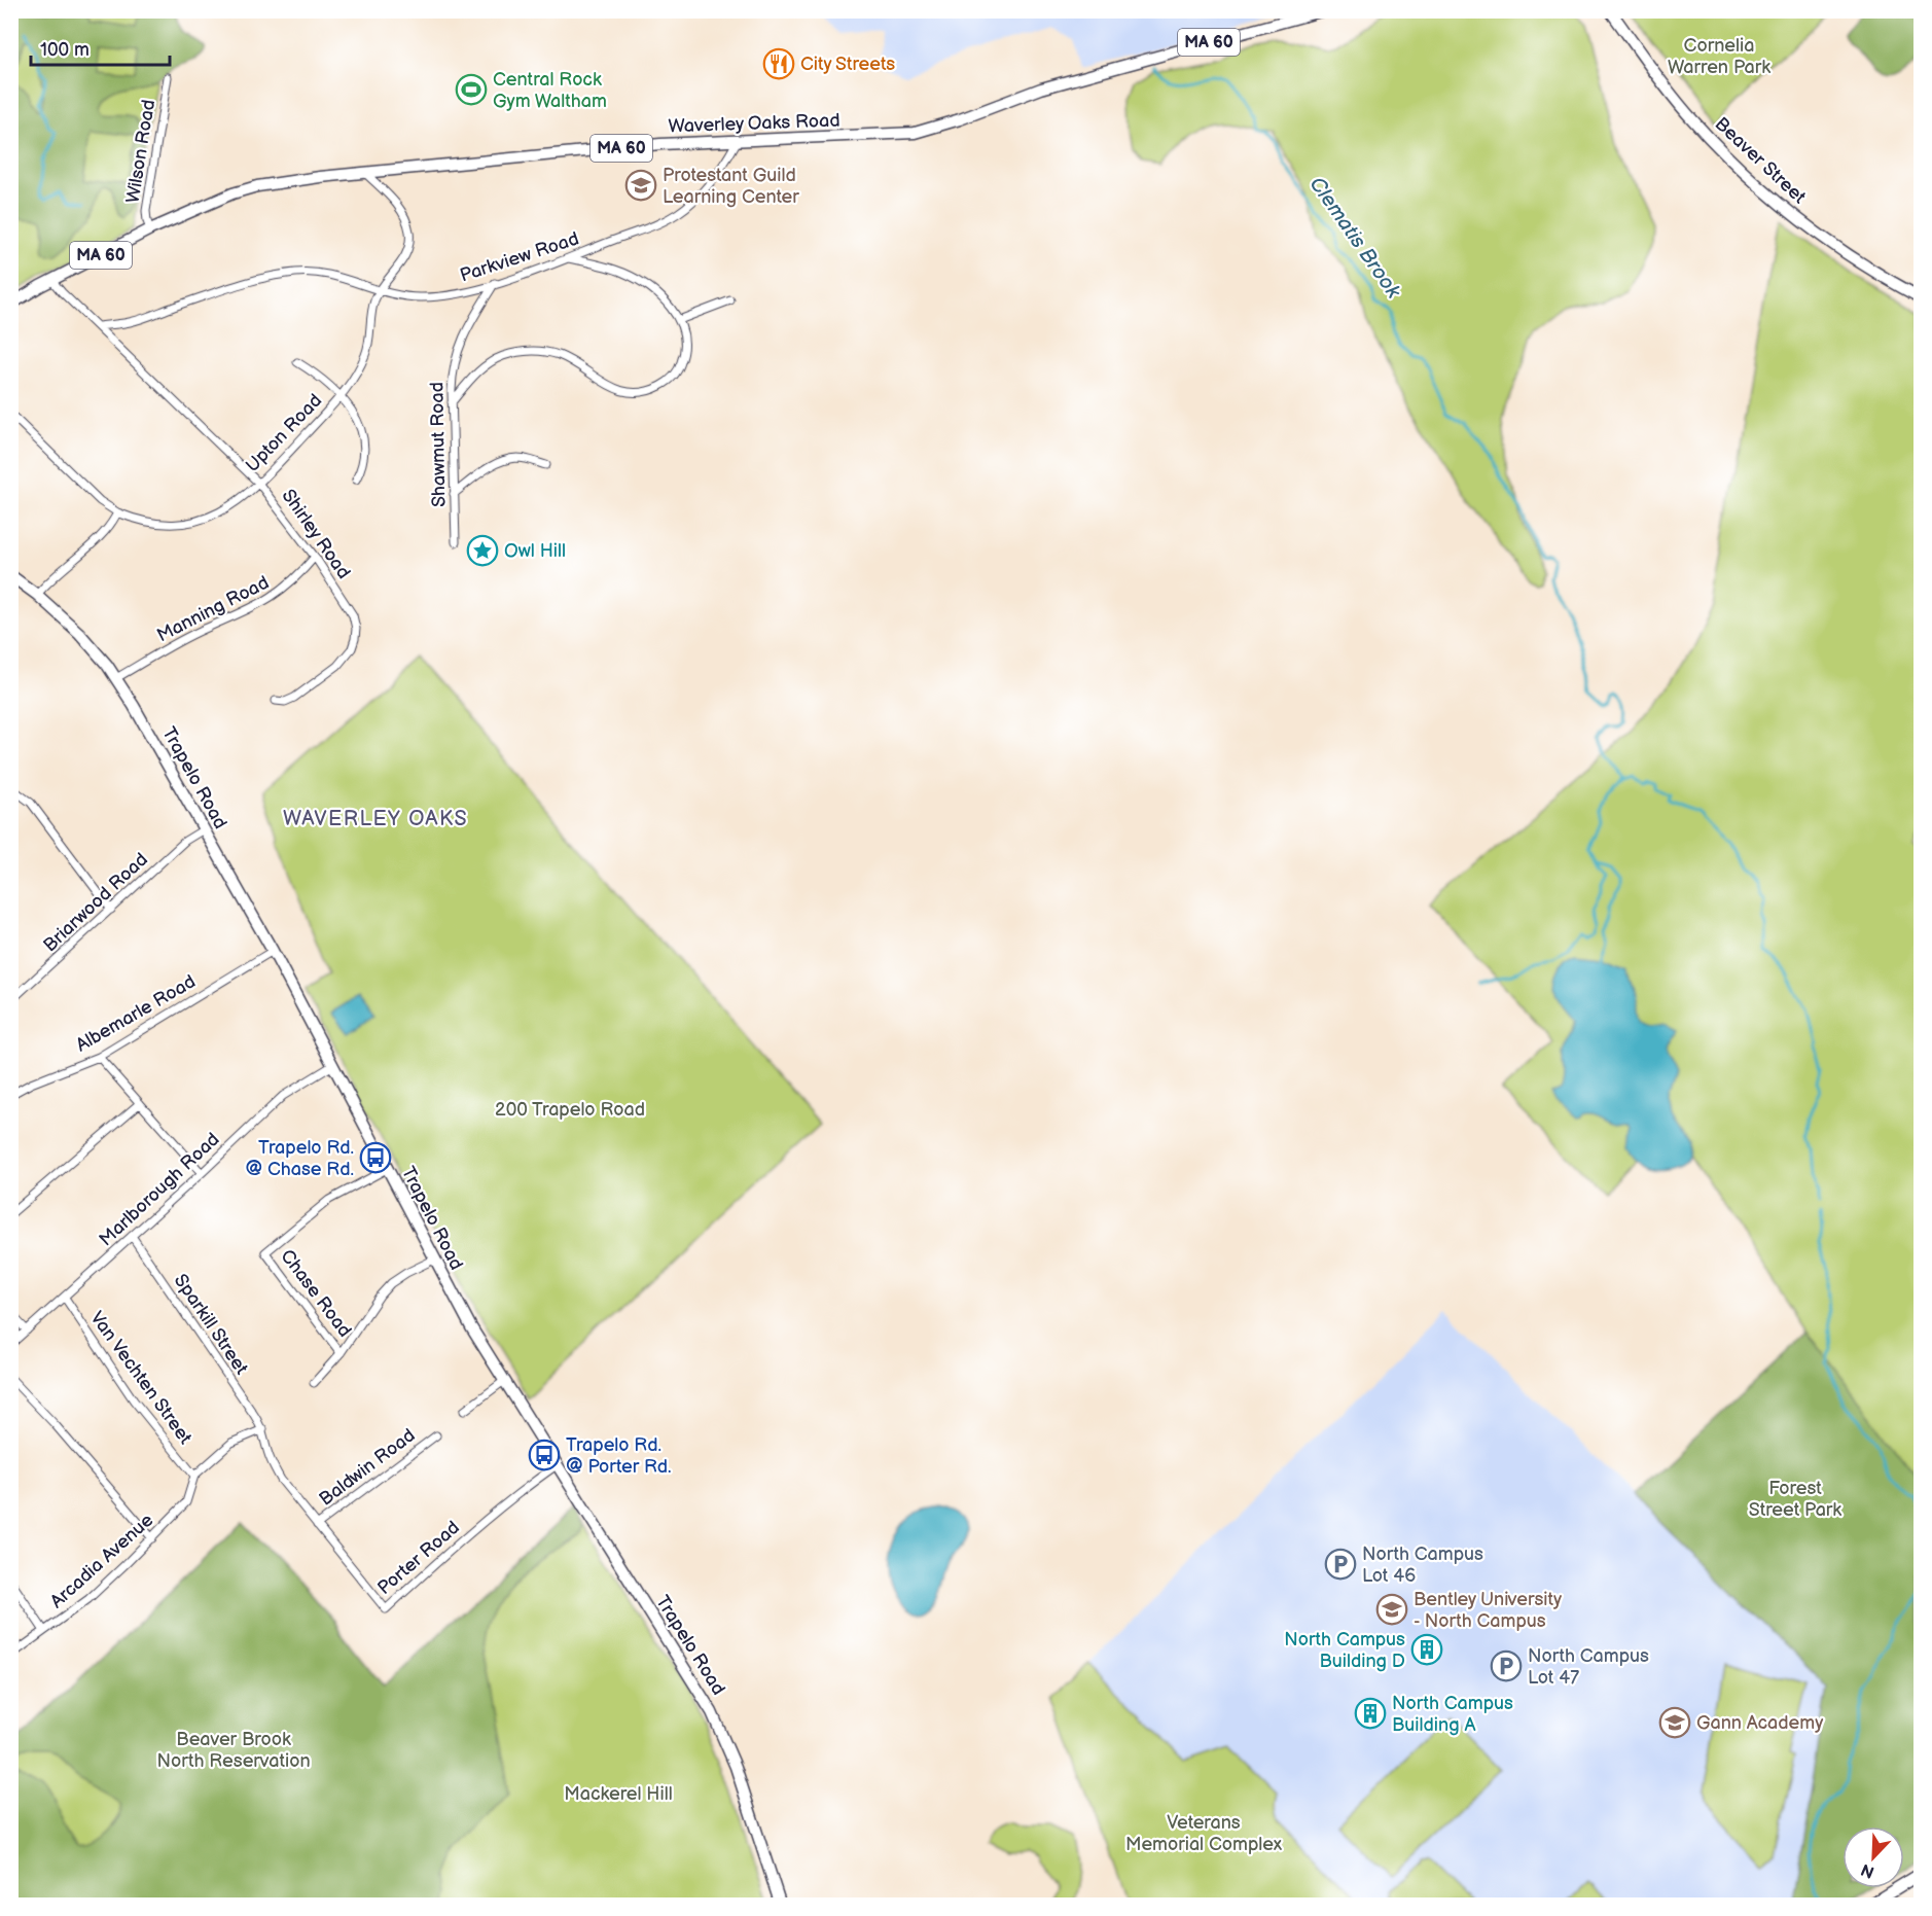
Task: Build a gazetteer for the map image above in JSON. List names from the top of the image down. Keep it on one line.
{"streets":{"main road":["MA 60","Waverley Oaks Road","Beaver Street","Trapelo Road"],"street":["Wilson Road","Parkview Road","Upton Road","Shawmut Road","Shirley Road","Manning Road","Briarwood Road","Albemarle Road","Marlborough Road","Chase Road","Sparkill Street","Van Vechten Street","Baldwin Road","Porter Road","Arcadia Avenue"]},"crossings":[["Waverley Oaks Road","Wilson Road"],["Waverley Oaks Road","Parkview Road"],["Waverley Oaks Road","Upton Road"],["Waverley Oaks Road","Shirley Road"],["Parkview Road","Upton Road"],["Parkview Road","Shawmut Road"],["Parkview Road","Shirley Road"],["Upton Road","Shirley Road"],["Shirley Road","Manning Road"],["Manning Road","Trapelo Road"],["Trapelo Road","Briarwood Road"],["Trapelo Road","Albemarle Road"],["Trapelo Road","Marlborough Road"],["Trapelo Road","Chase Road"],["Trapelo Road","Porter Road"],["Marlborough Road","Sparkill Street"],["Marlborough Road","Van Vechten Street"],["Sparkill Street","Porter Road"],["Van Vechten Street","Arcadia Avenue"],["Baldwin Road","Porter Road"]],"districts":["WAVERLEY OAKS"],"water":["Clematis Brook"],"parks":["Cornelia Warren Park","200 Trapelo Road","Forest Street Park","Beaver Brook North Reservation","Mackerel Hill","Veterans Memorial Complex"],"places":{"restaurant":["City Streets"],"sports":["Central Rock Gym Waltham"],"school or university":["Protestant Guild Learning Center","Bentley University - North Campus","Gann Academy"],"place":["Owl Hill"],"bus stop":["Trapelo Rd. @ Chase Rd.","Trapelo Rd. @ Porter Rd."],"parking":["North Campus Lot 46","North Campus Lot 47"],"building":["North Campus Building D","North Campus Building A"]},"scale_bar":"100 m","north":"bottom left"}
